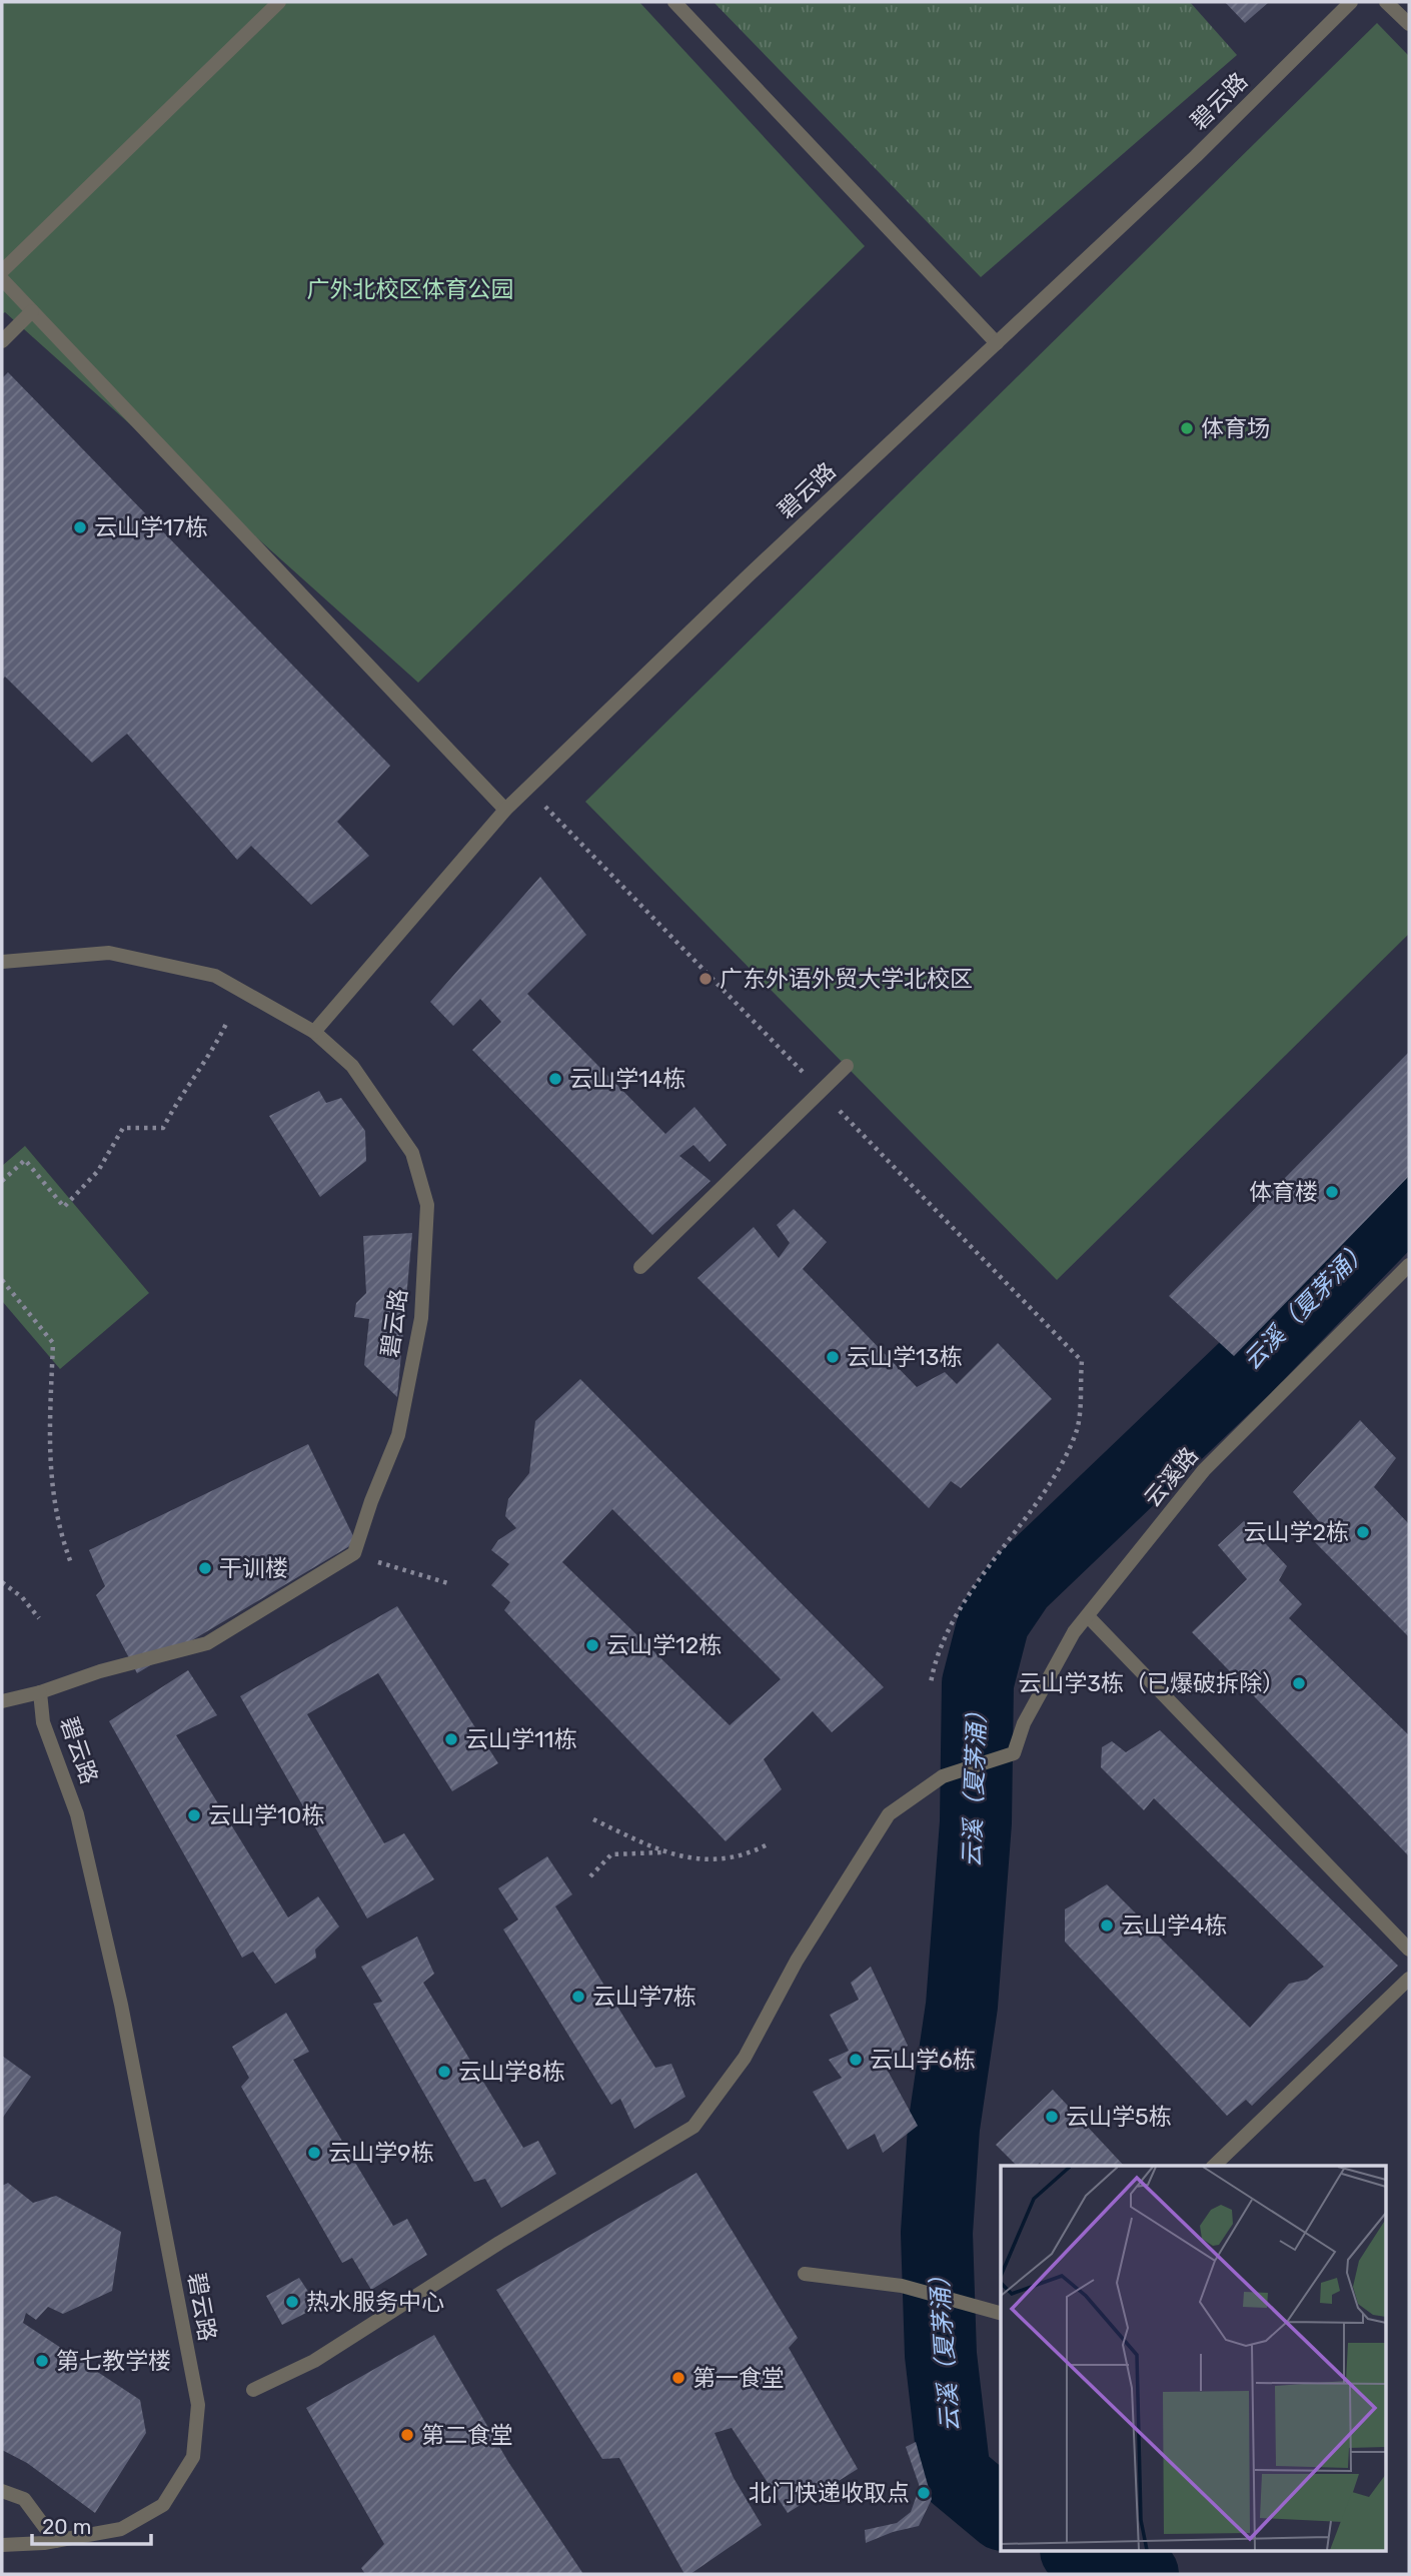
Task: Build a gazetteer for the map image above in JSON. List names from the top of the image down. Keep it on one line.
{"streets":{"lane":["碧云路","云溪路"]},"water":["云溪（夏茅涌）"],"parks":["广外北校区体育公园"],"places":["体育场","云山学17栋","广东外语外贸大学北校区","云山学14栋","体育楼","云山学13栋","云山学2栋","干训楼","云山学12栋","云山学3栋（已爆破拆除）","云山学11栋","云山学10栋","云山学4栋","云山学7栋","云山学6栋","云山学8栋","云山学5栋","云山学9栋","热水服务中心","第七教学楼","第一食堂","第二食堂","北门快递收取点"],"scale_bar":"20 m"}
